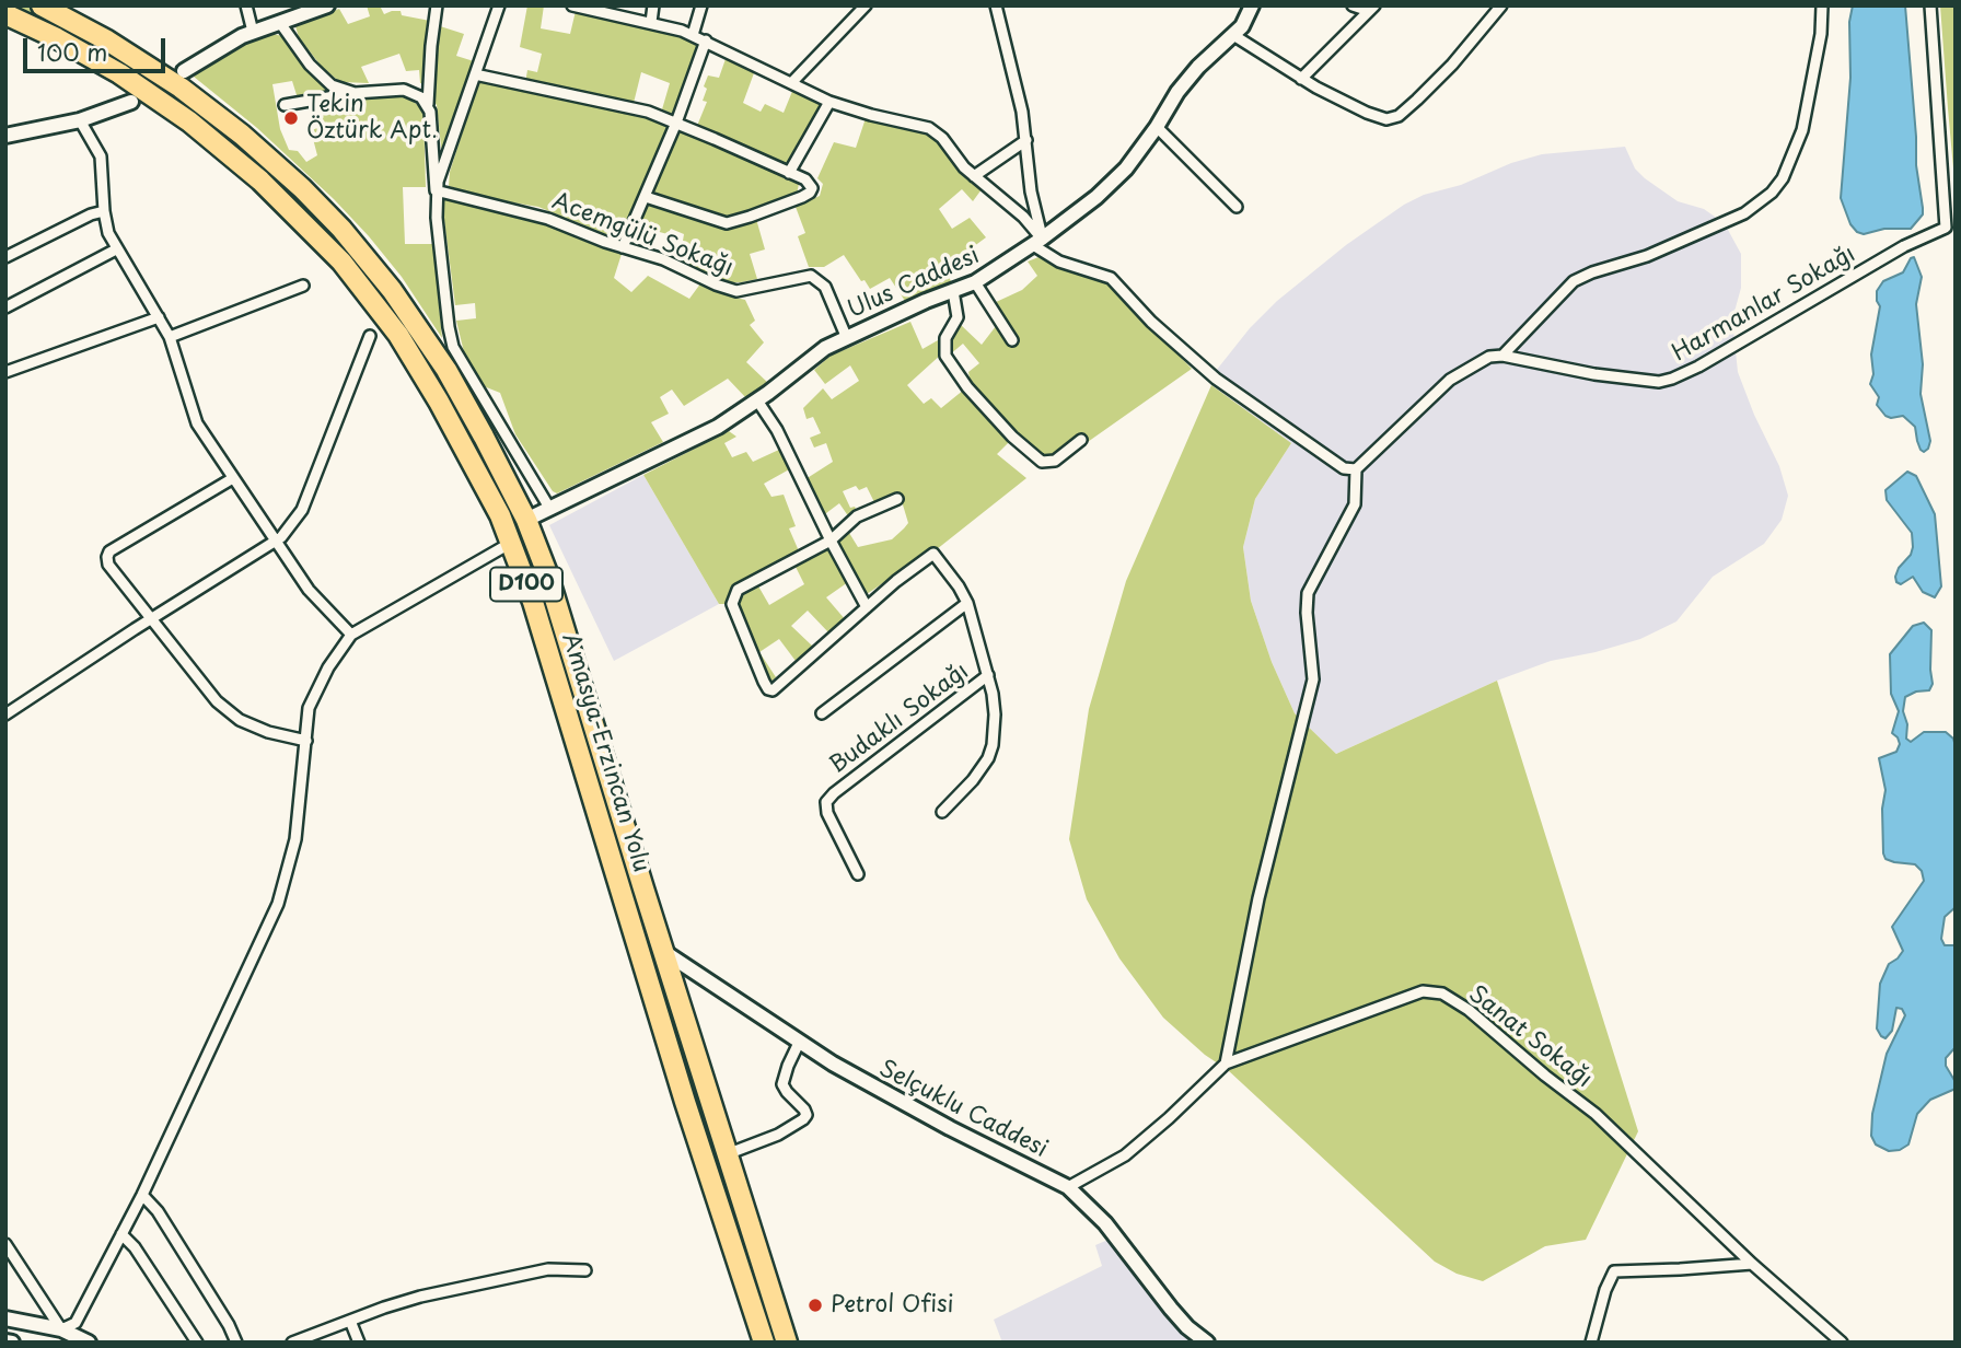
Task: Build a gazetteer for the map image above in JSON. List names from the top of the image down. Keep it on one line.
{"streets":{"highway":["D100","Amasya-Erzincan Yolu"],"street":["Acemgülü Sokağı","Ulus Caddesi","Harmanlar Sokağı","Budaklı Sokağı","Sanat Sokağı","Selçuklu Caddesi"]},"crossings":[["Acemgülü Sokağı","Ulus Caddesi"],["Ulus Caddesi","Amasya-Erzincan Yolu"],["Amasya-Erzincan Yolu","Selçuklu Caddesi"],["Sanat Sokağı","Selçuklu Caddesi"]],"places":["Tekin Öztürk Apt.","Petrol Ofisi"],"scale_bar":"100 m"}
